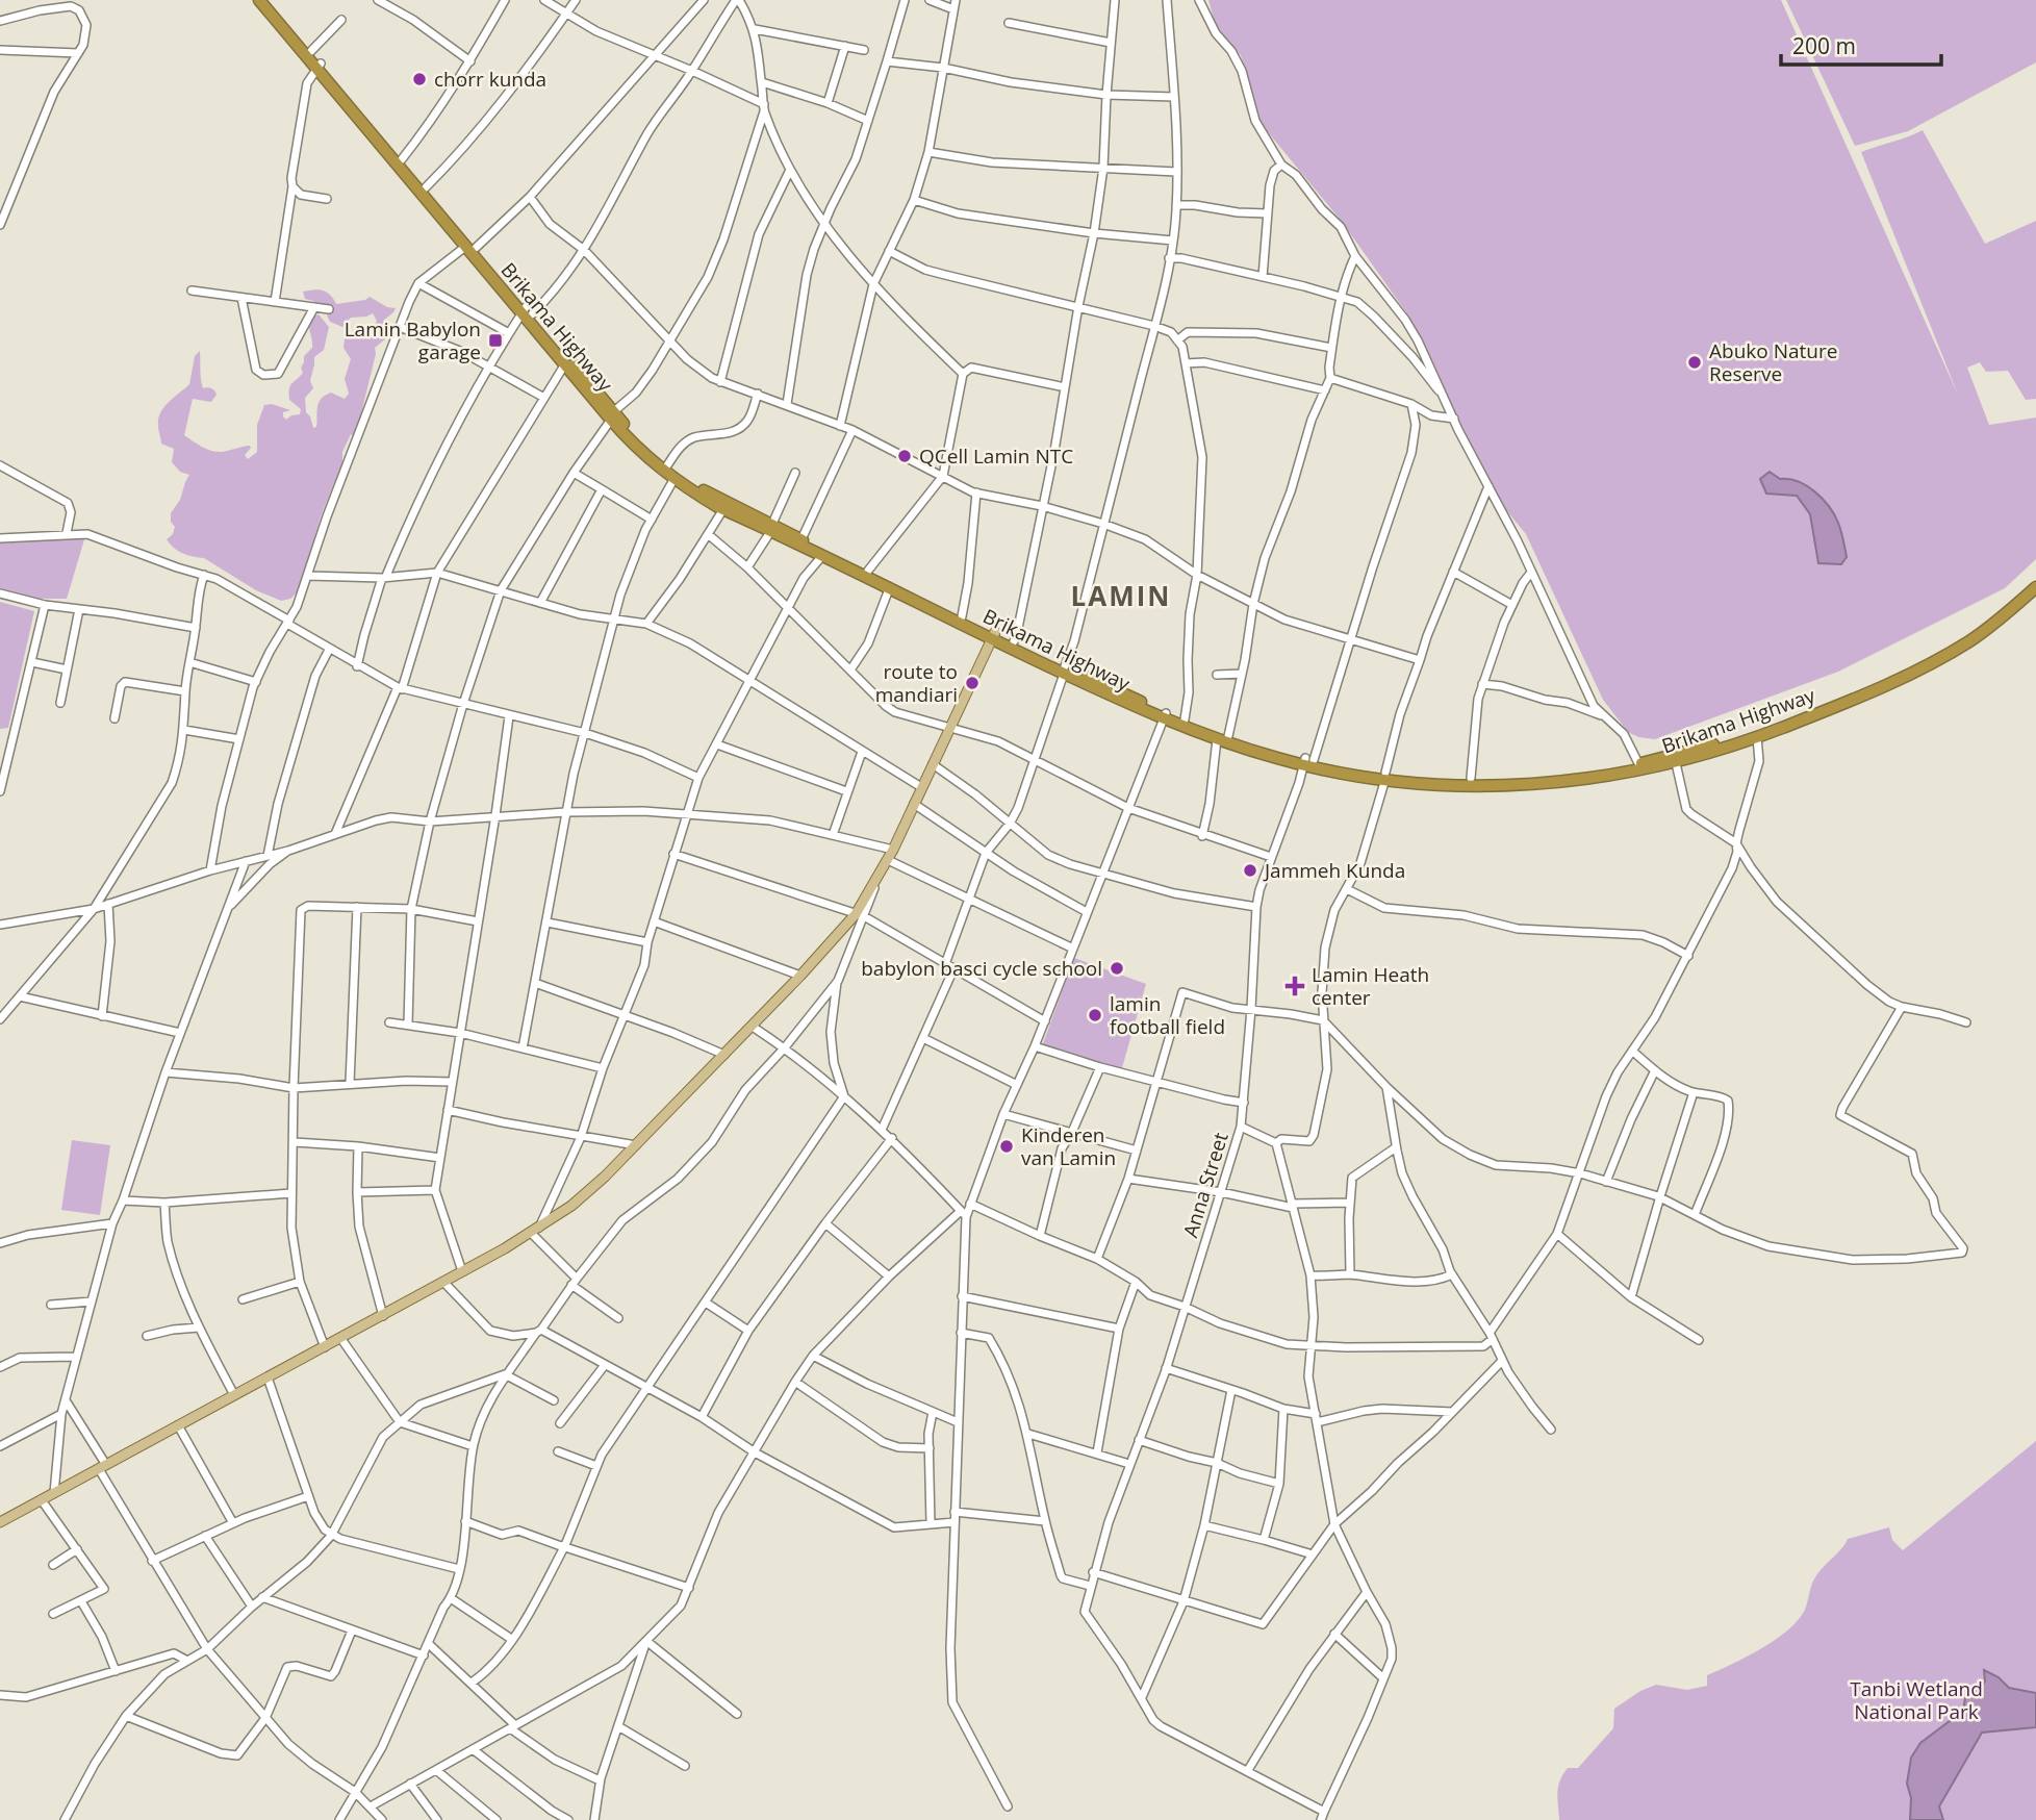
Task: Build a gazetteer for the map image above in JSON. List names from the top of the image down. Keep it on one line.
{"streets":{"highway":["Brikama Highway"],"street":["Anna Street"]},"crossings":[["Brikama Highway","Anna Street"]],"districts":["LAMIN"],"parks":["Tanbi Wetland National Park"],"places":{"other":["chorr kunda","Abuko Nature Reserve","QCell Lamin NTC","route to mandiari","Jammeh Kunda","babylon basci cycle school","lamin football field","Kinderen van Lamin"],"transit":["Lamin Babylon garage"],"health":["Lamin Heath center"]},"scale_bar":"200 m"}
